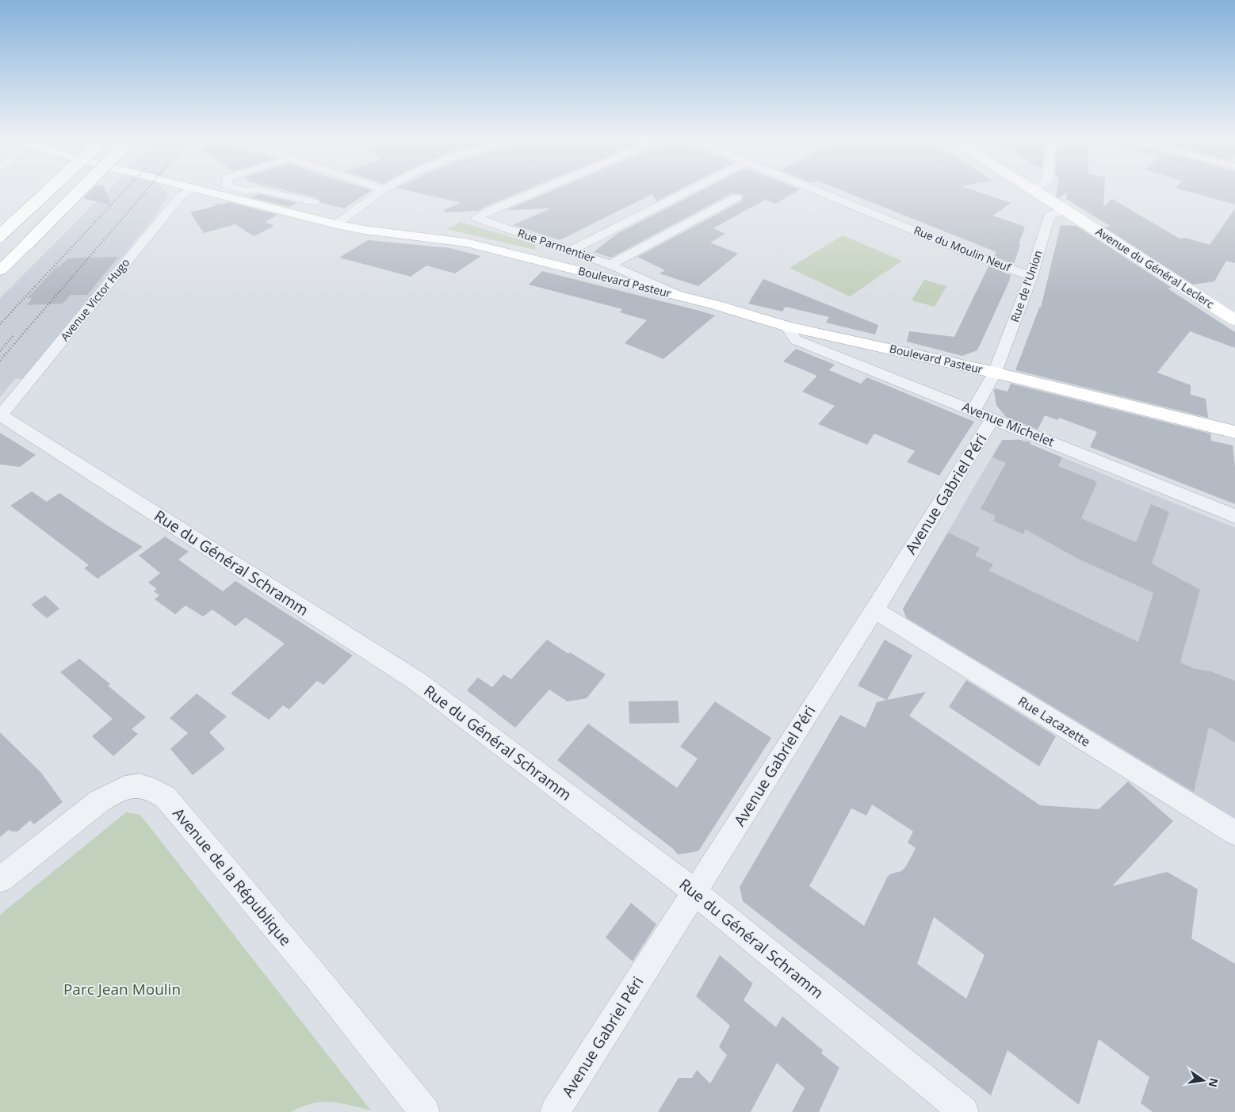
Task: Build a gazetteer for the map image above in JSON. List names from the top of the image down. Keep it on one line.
{"streets":{"main road":["Avenue du Général Leclerc","Boulevard Pasteur"],"street":["Rue Parmentier","Rue du Moulin Neuf","Rue de l'Union","Avenue Victor Hugo","Avenue Michelet","Avenue Gabriel Péri","Rue du Général Schramm","Rue Lacazette","Avenue de la République"]},"crossings":[["Rue Parmentier","Boulevard Pasteur"],["Rue du Moulin Neuf","Rue de l'Union"],["Avenue du Général Leclerc","Rue de l'Union"],["Boulevard Pasteur","Rue de l'Union"],["Boulevard Pasteur","Avenue Michelet"],["Rue de l'Union","Avenue Michelet"],["Rue de l'Union","Avenue Gabriel Péri"],["Avenue Victor Hugo","Rue du Général Schramm"],["Avenue Michelet","Avenue Gabriel Péri"],["Avenue Gabriel Péri","Rue du Général Schramm"],["Avenue Gabriel Péri","Rue Lacazette"]],"parks":["Parc Jean Moulin"],"north":"right"}
